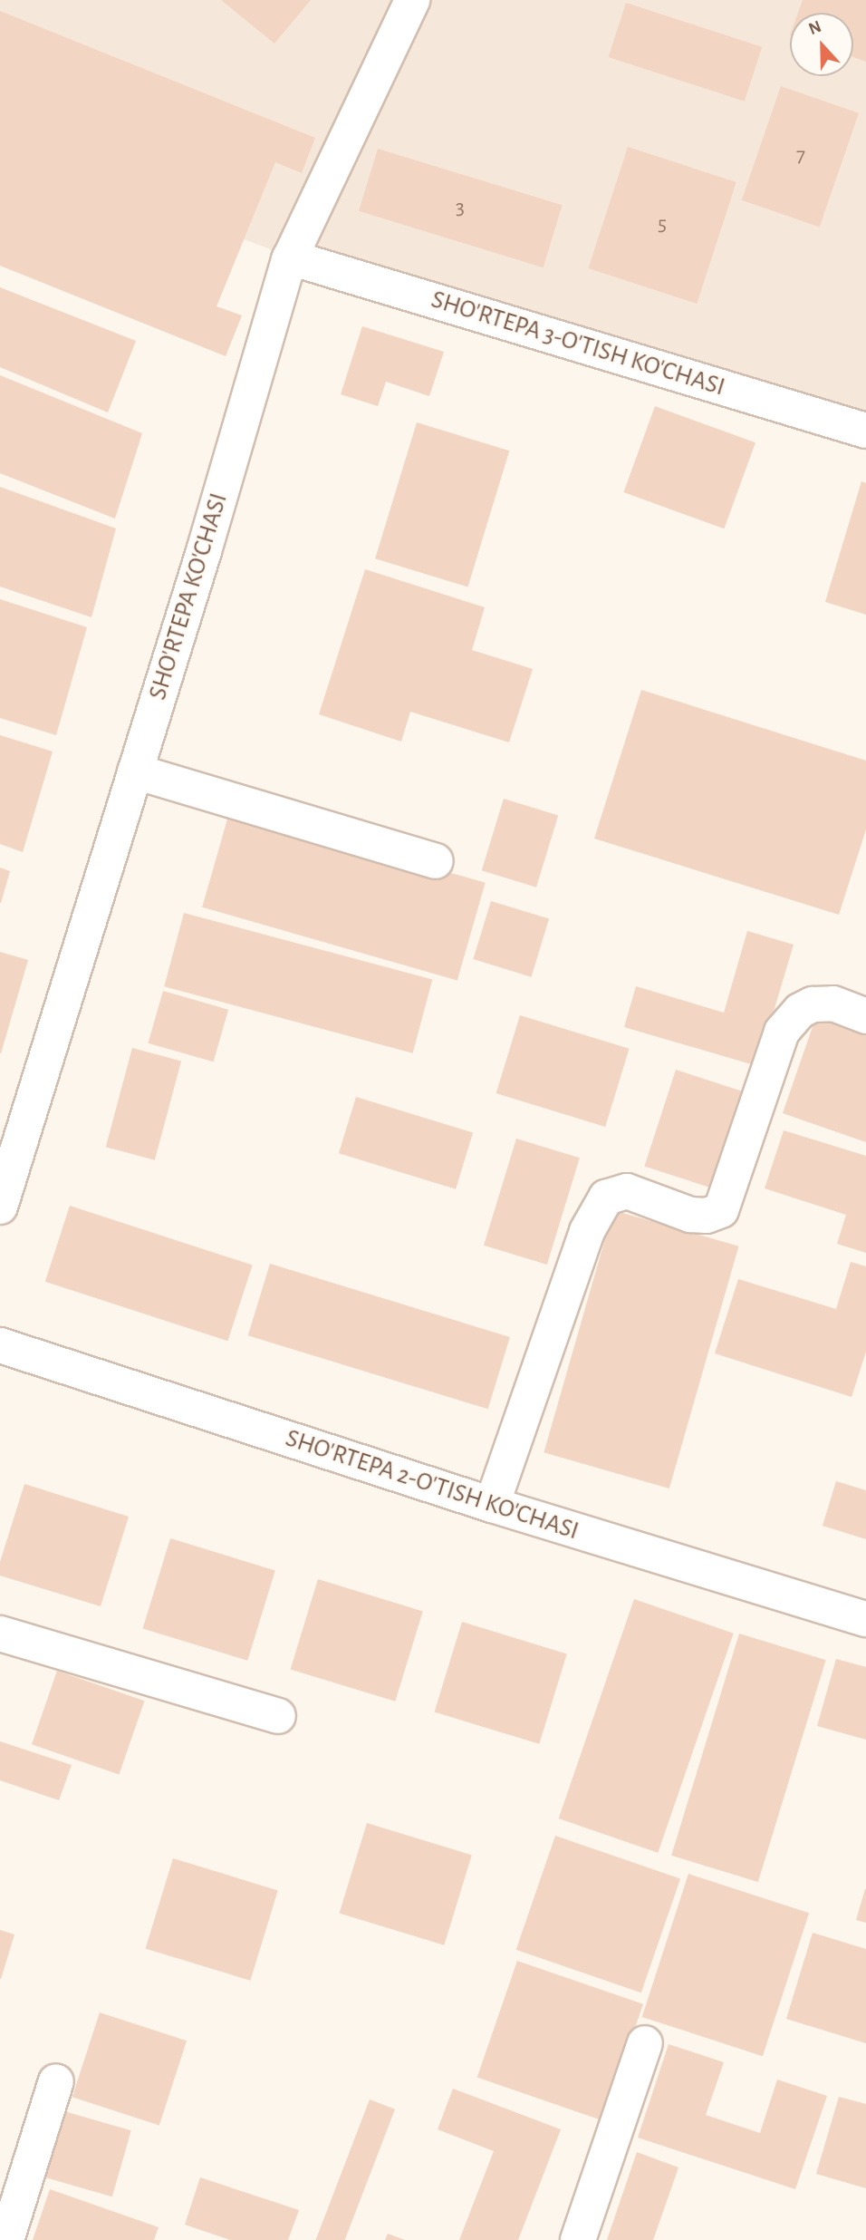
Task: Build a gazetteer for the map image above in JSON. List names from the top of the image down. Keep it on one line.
{"streets":{"street":["SHO'RTEPA 3-O'TISH KO'CHASI","SHO'RTEPA KO'CHASI","SHO'RTEPA 2-O'TISH KO'CHASI"]},"crossings":[["SHO'RTEPA 3-O'TISH KO'CHASI","SHO'RTEPA KO'CHASI"]],"house_numbers":["7","3","5"],"north":"top"}
